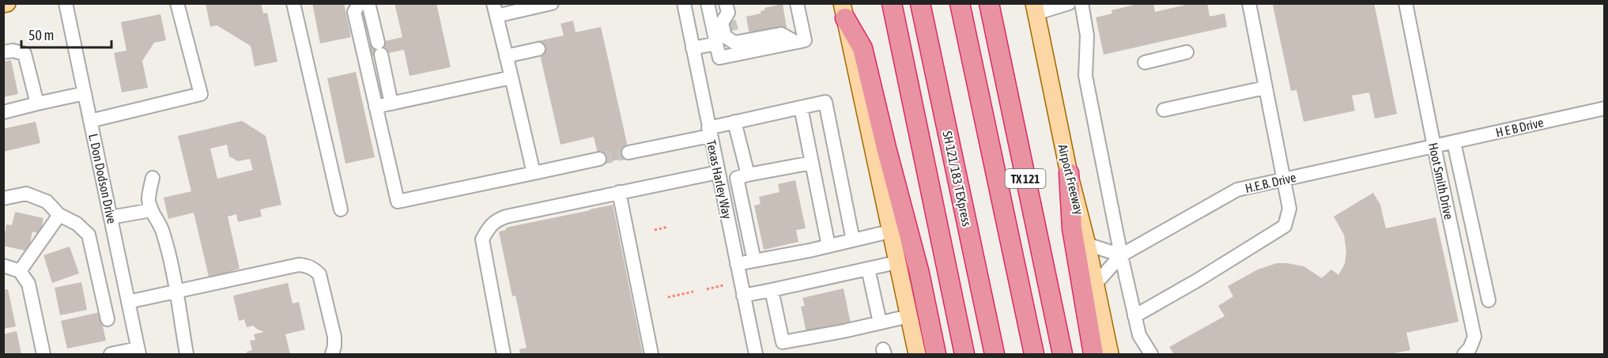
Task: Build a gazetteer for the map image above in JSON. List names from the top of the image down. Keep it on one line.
{"streets":{"highway":["SH 121/183 TEXpress","TX 121"],"main road":["Airport Freeway"],"street":["H E B Drive","L. Don Dodson Drive","Texas Harley Way","Hoot Smith Drive","H.E.B. Drive"]},"crossings":[["H E B Drive","Hoot Smith Drive"],["H E B Drive","H.E.B. Drive"],["Airport Freeway","H.E.B. Drive"],["Hoot Smith Drive","H.E.B. Drive"]],"scale_bar":"50 m"}
